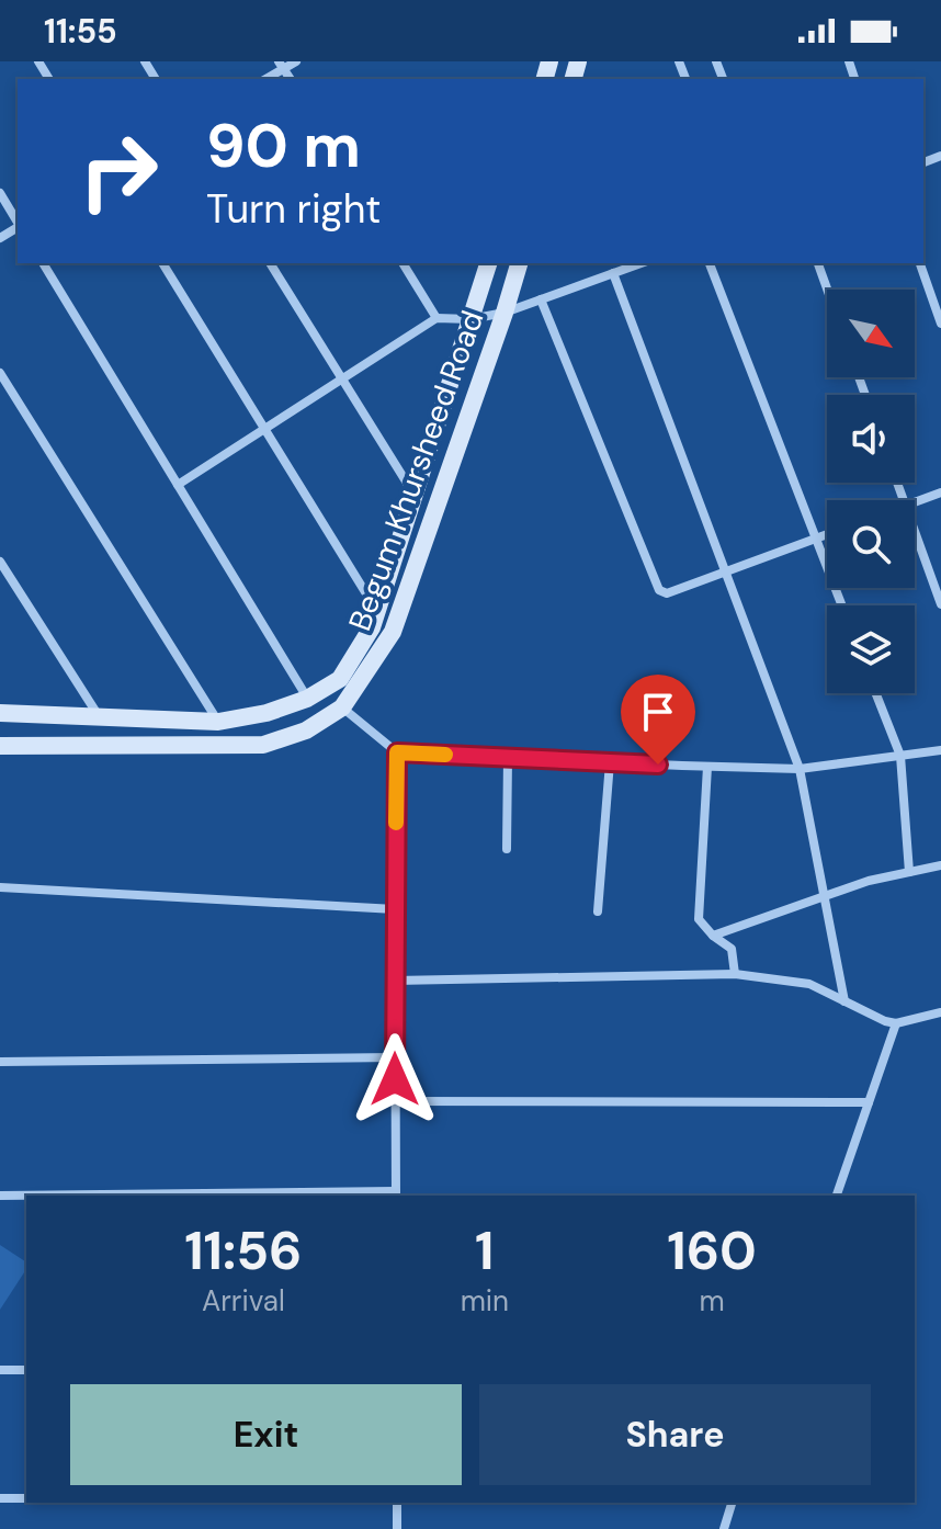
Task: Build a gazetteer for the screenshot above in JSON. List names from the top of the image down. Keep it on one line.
{"streets":{"main road":["Begum Khursheed Road"]},"north":"bottom right","page":{"status":"11:55","turn":["90 m","Turn right"],"eta":["11:56","Arrival","1","min","160","m"],"buttons":["Exit","Share"]}}
